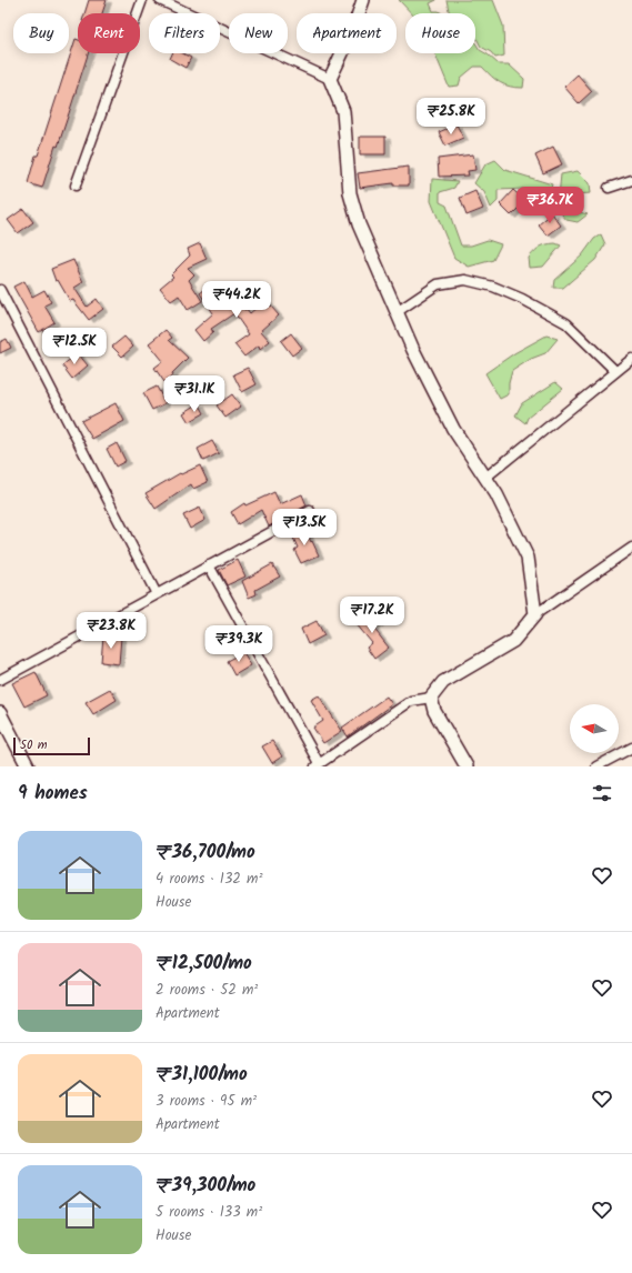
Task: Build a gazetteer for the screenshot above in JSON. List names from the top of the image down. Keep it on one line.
{"scale_bar":"50 m","north":"left","page":{"chip":["Buy","Rent","Filters","New","Apartment","House"],"price":["₹25.8K","₹36.7K","₹44.2K","₹12.5K","₹31.1K","₹13.5K","₹17.2K","₹23.8K","₹39.3K"],"scale":"50 m","heading":"9 homes","list":[{"name":"₹36,700/mo","note":"4 rooms · 132 m² · House"},{"name":"₹12,500/mo","note":"2 rooms · 52 m² · Apartment"},{"name":"₹31,100/mo","note":"3 rooms · 95 m² · Apartment"},{"name":"₹39,300/mo","note":"5 rooms · 133 m² · House"}]}}
